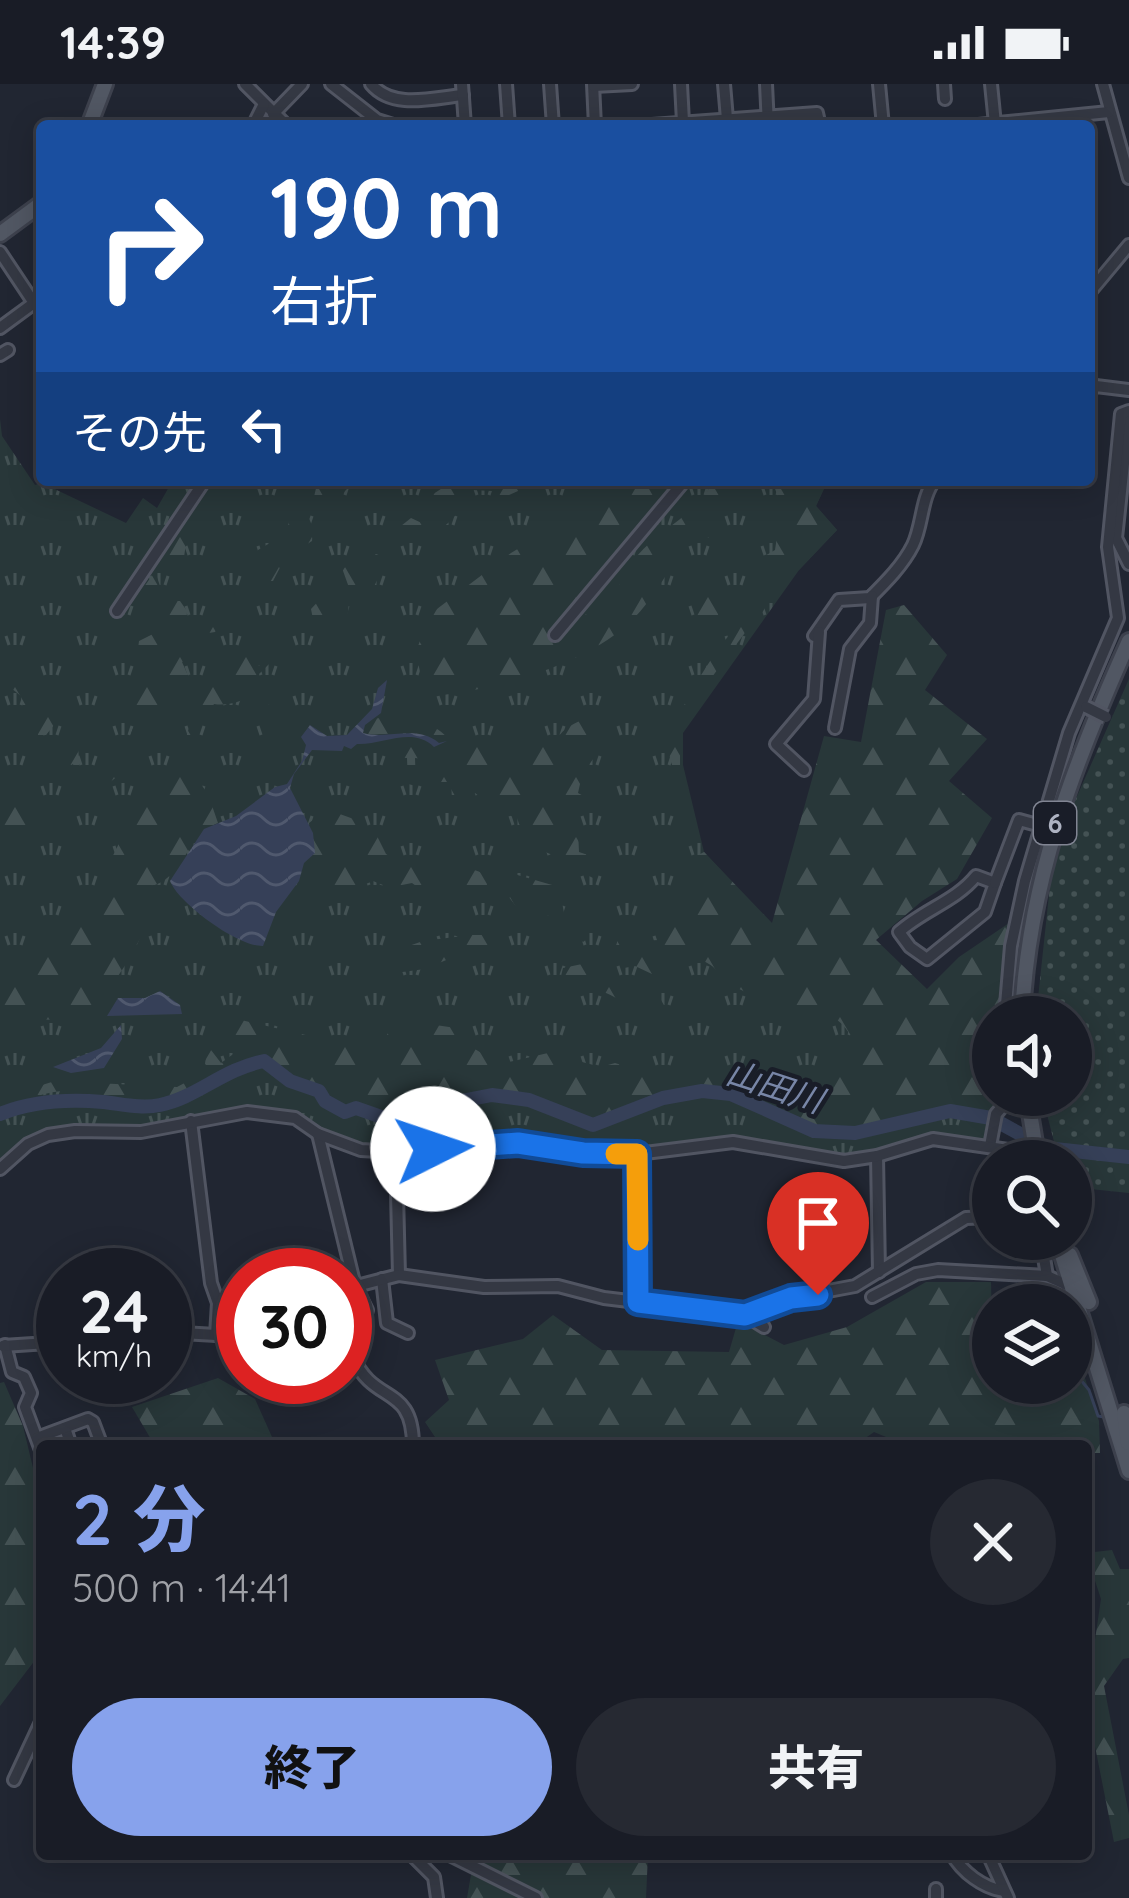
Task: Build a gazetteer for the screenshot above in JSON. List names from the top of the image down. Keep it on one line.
{"streets":{"main road":["6"]},"water":["山田川"],"page":{"status":"14:39","turn":["190 m","右折"],"then":"その先","speed":"24 km/h","limit":"30","heading":["2 分","500 m · 14:41"],"buttons":["終了","共有"]}}
